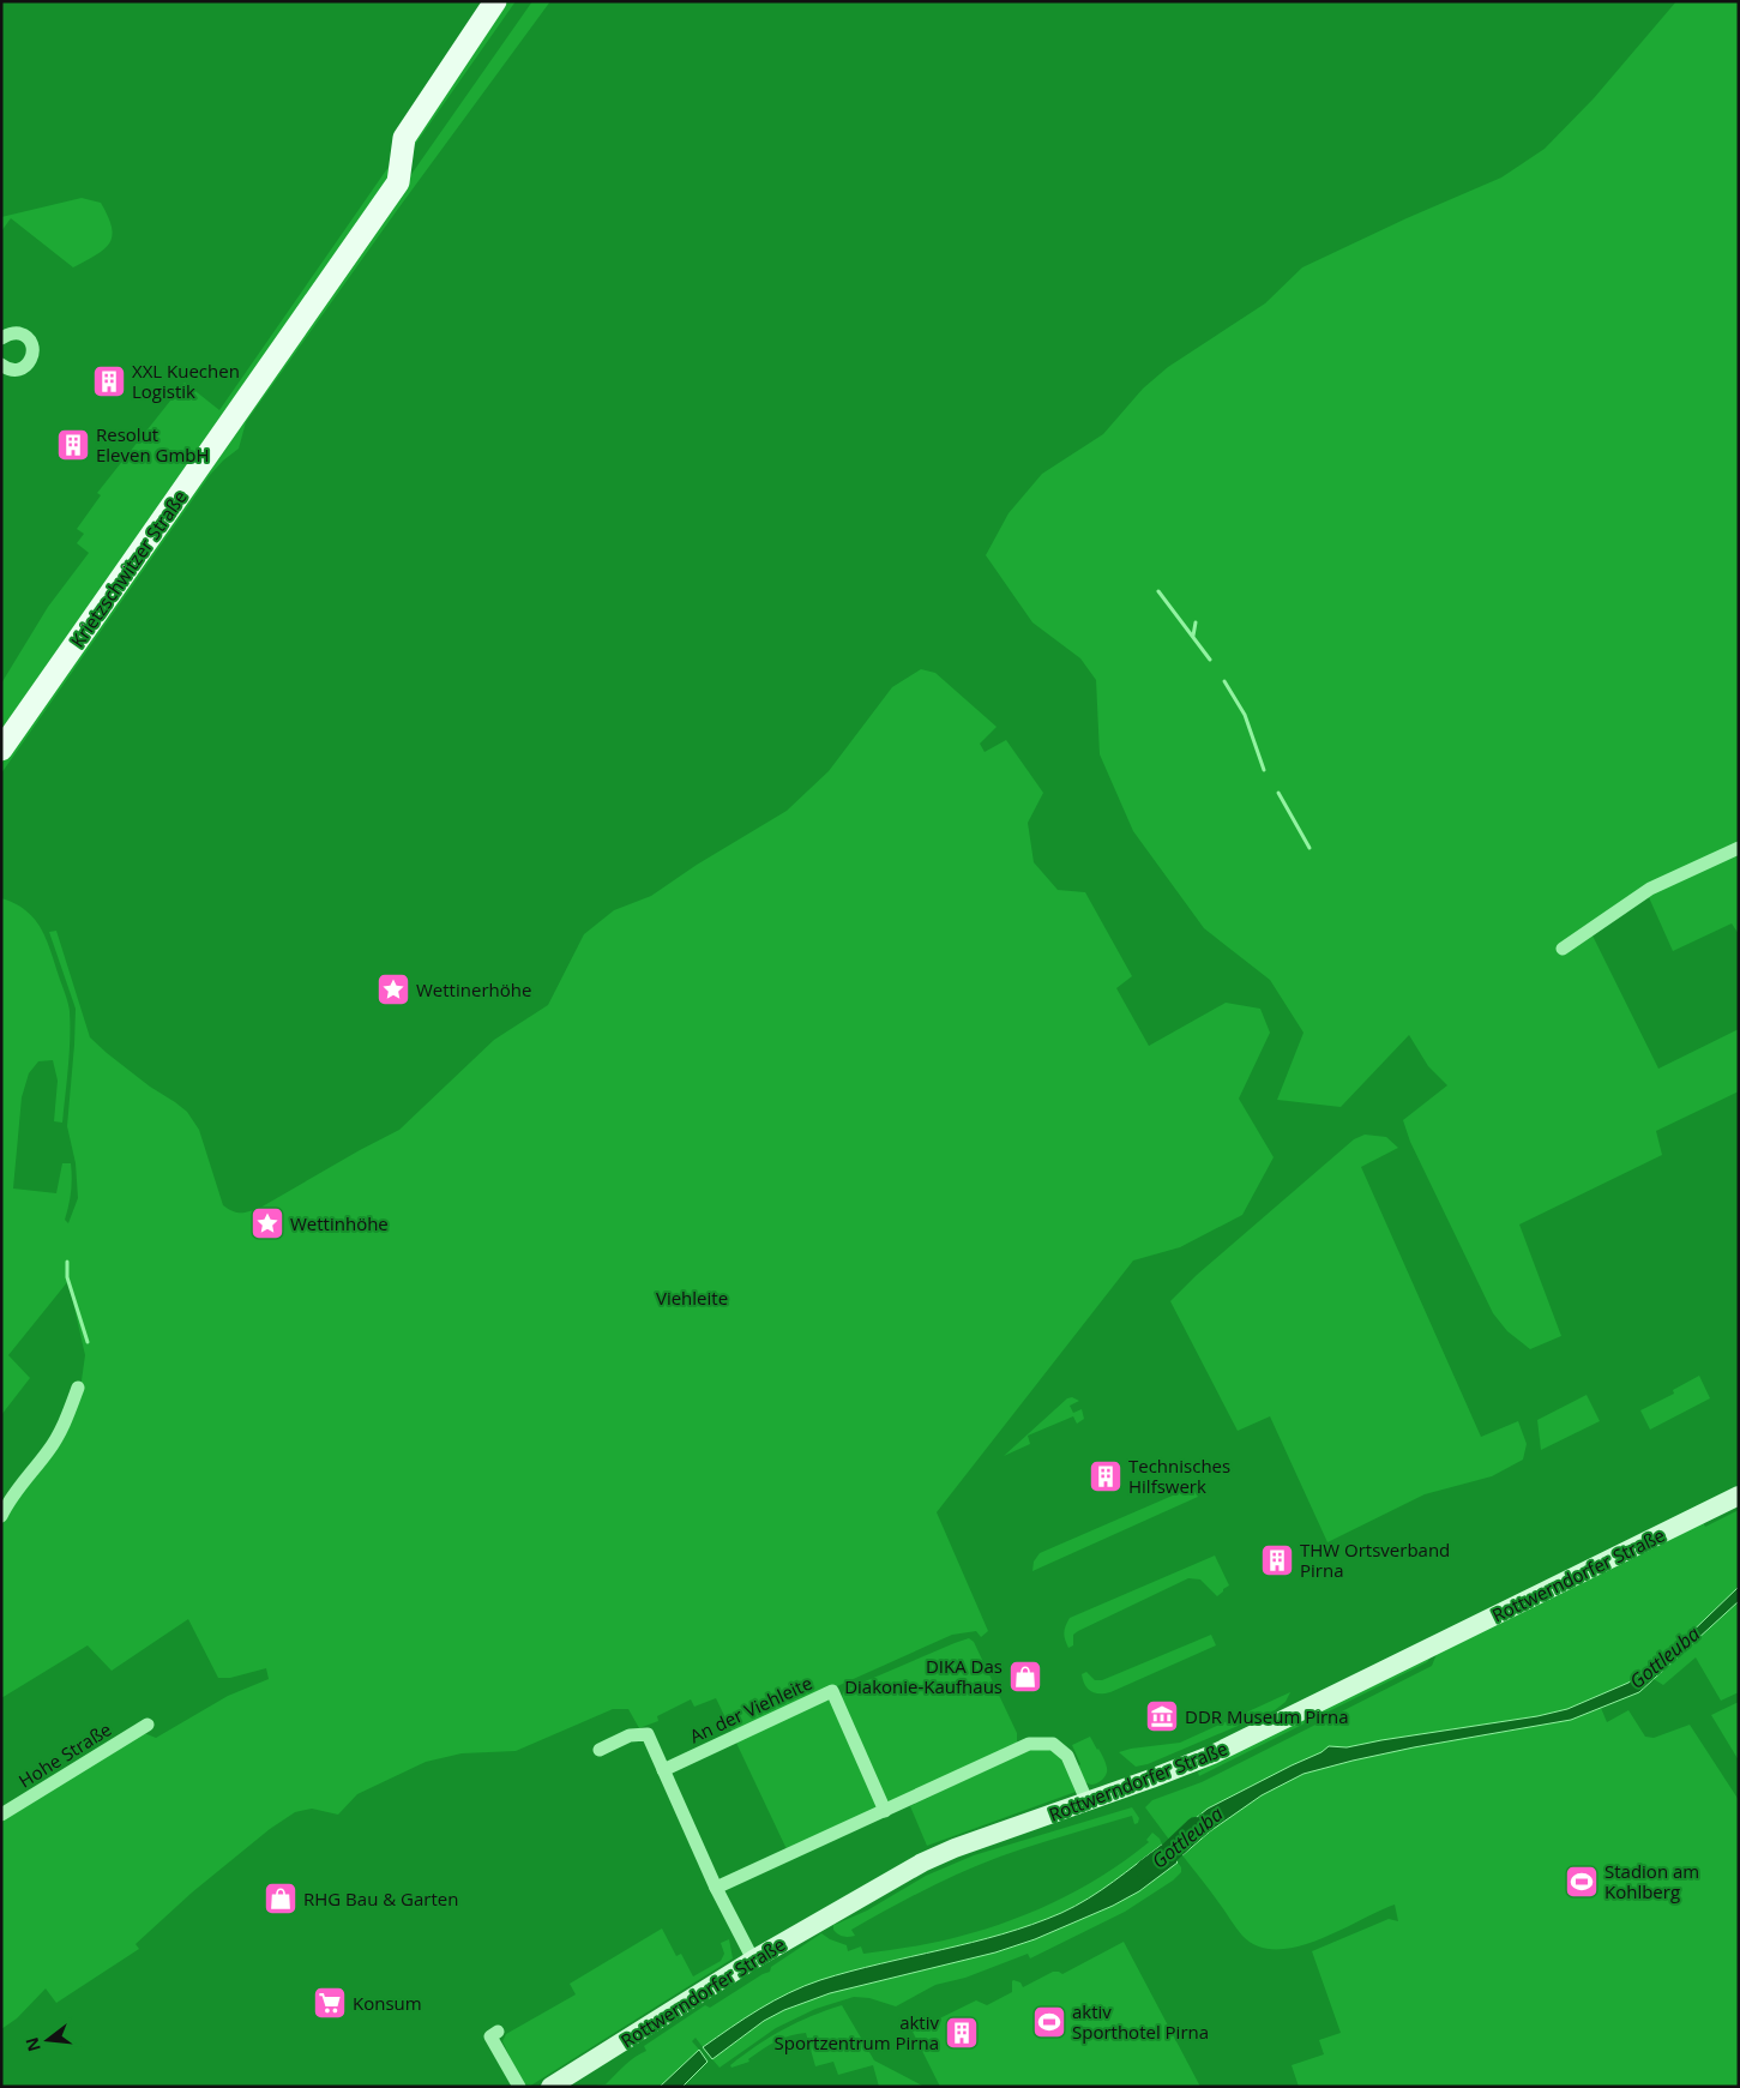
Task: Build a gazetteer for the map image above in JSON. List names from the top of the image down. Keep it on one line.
{"streets":{"main road":["Krietzschwitzer Straße","Rottwerndorfer Straße"],"street":["An der Viehleite","Hohe Straße"]},"water":["Gottleuba"],"parks":["Viehleite"],"places":{"building":["XXL Kuechen Logistik","Resolut Eleven GmbH","Technisches Hilfswerk","THW Ortsverband Pirna","aktiv Sportzentrum Pirna"],"place":["Wettinerhöhe","Wettinhöhe"],"shop":["DIKA Das Diakonie-Kaufhaus","RHG Bau & Garten"],"museum":["DDR Museum Pirna"],"sports":["Stadion am Kohlberg","aktiv Sporthotel Pirna"],"supermarket":["Konsum"]},"north":"left"}
